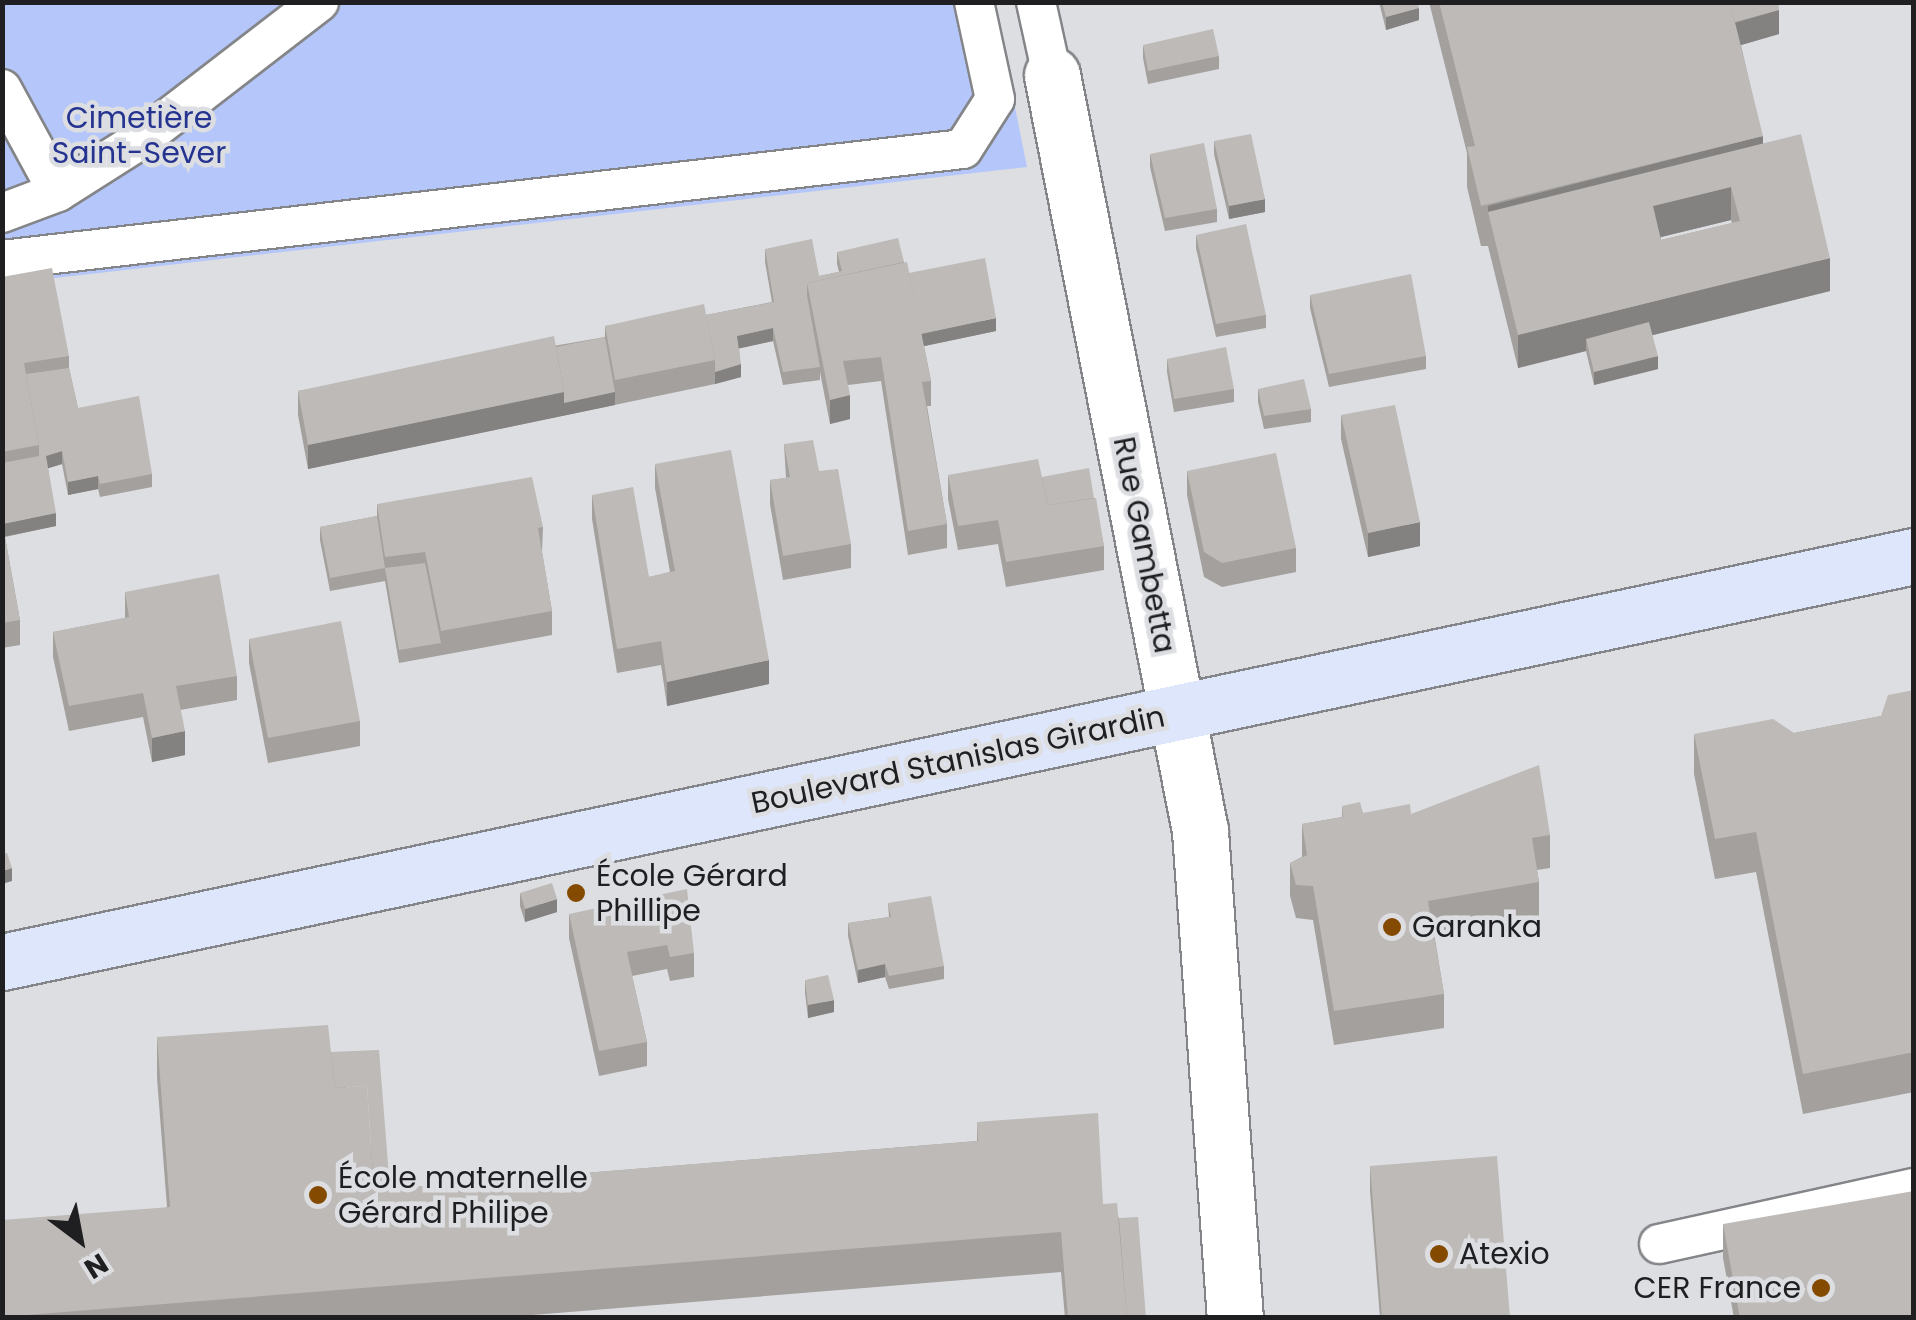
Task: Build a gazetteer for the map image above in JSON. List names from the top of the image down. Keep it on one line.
{"streets":{"main road":["Boulevard Stanislas Girardin"],"street":["Rue Gambetta"]},"crossings":[["Rue Gambetta","Boulevard Stanislas Girardin"]],"parks":["Cimetière Saint-Sever"],"places":["École Gérard Phillipe","Garanka","École maternelle Gérard Philipe","Atexio","CER France"],"north":"bottom right"}
